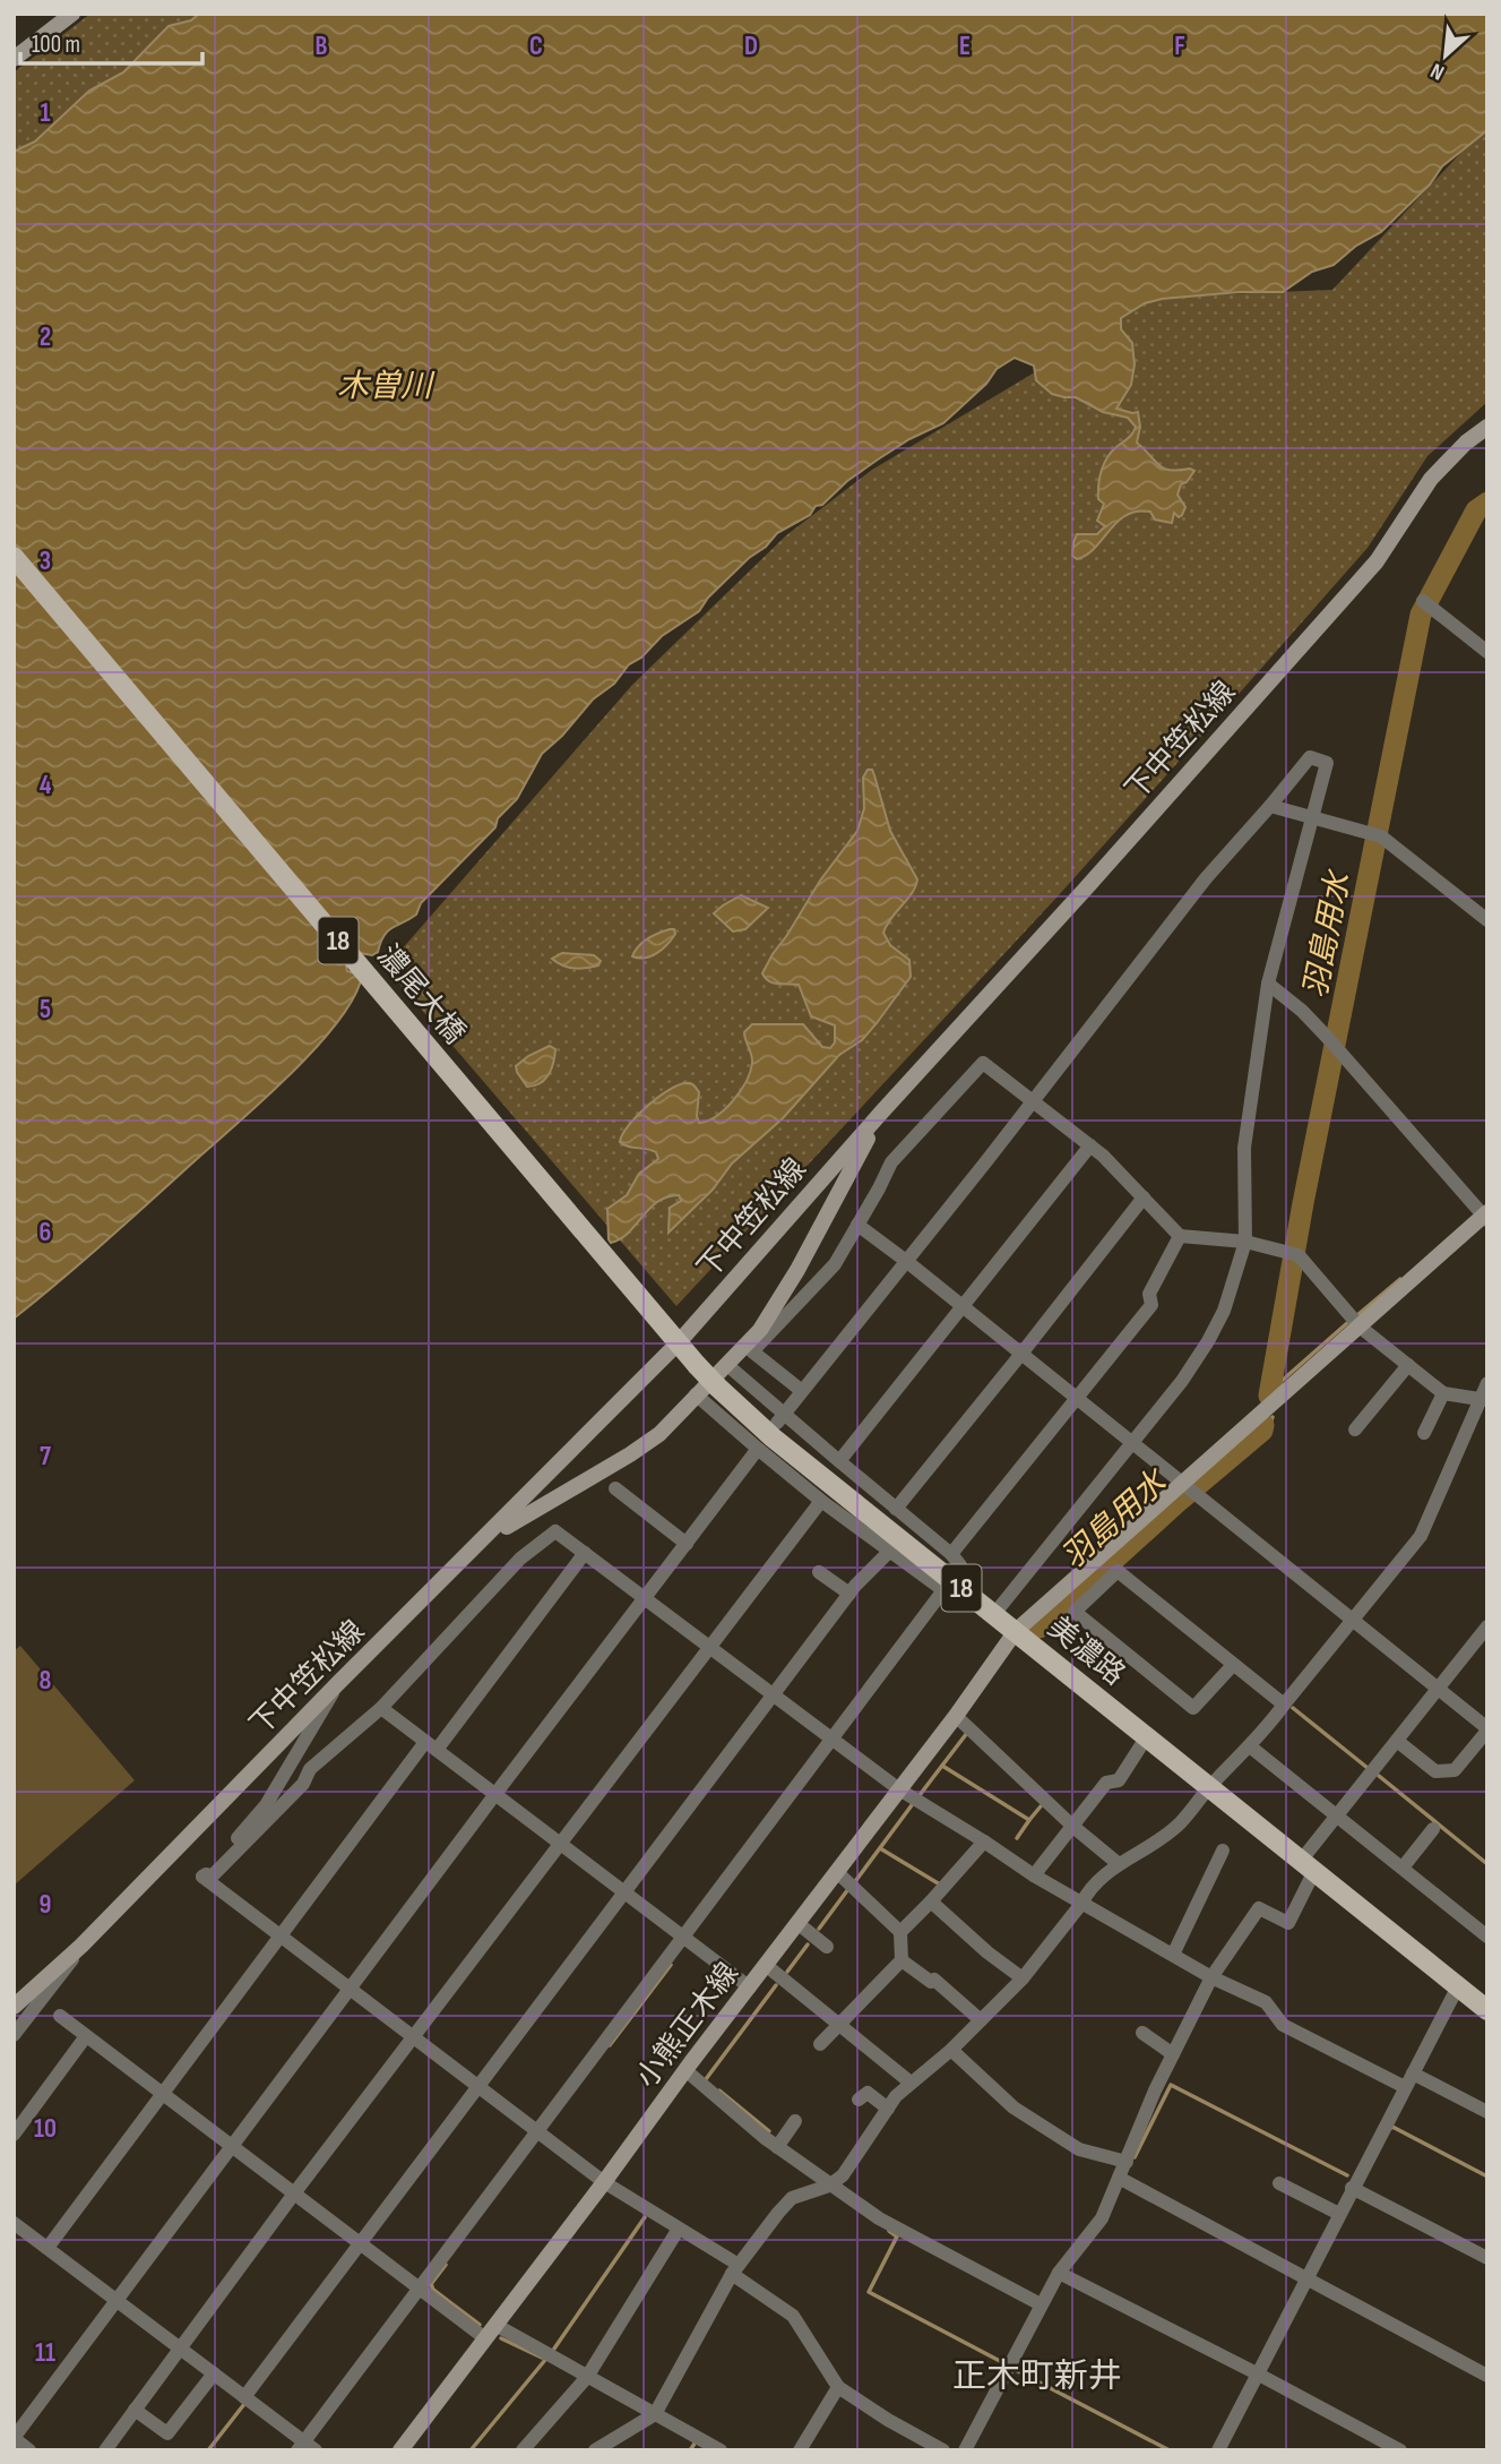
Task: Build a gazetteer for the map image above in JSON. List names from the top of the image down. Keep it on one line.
{"streets":{"main road":["下中笠松線","18","濃尾大橋","美濃路","小熊正木線"]},"crossings":[["下中笠松線","美濃路"],["濃尾大橋","美濃路"],["美濃路","小熊正木線"]],"districts":["正木町新井"],"water":["木曽川","羽島用水"],"scale_bar":"100 m","north":"bottom left","grid":{"columns":["B","C","D","E","F"],"rows":["1","2","3","4","5","6","7","8","9","10","11"]}}
